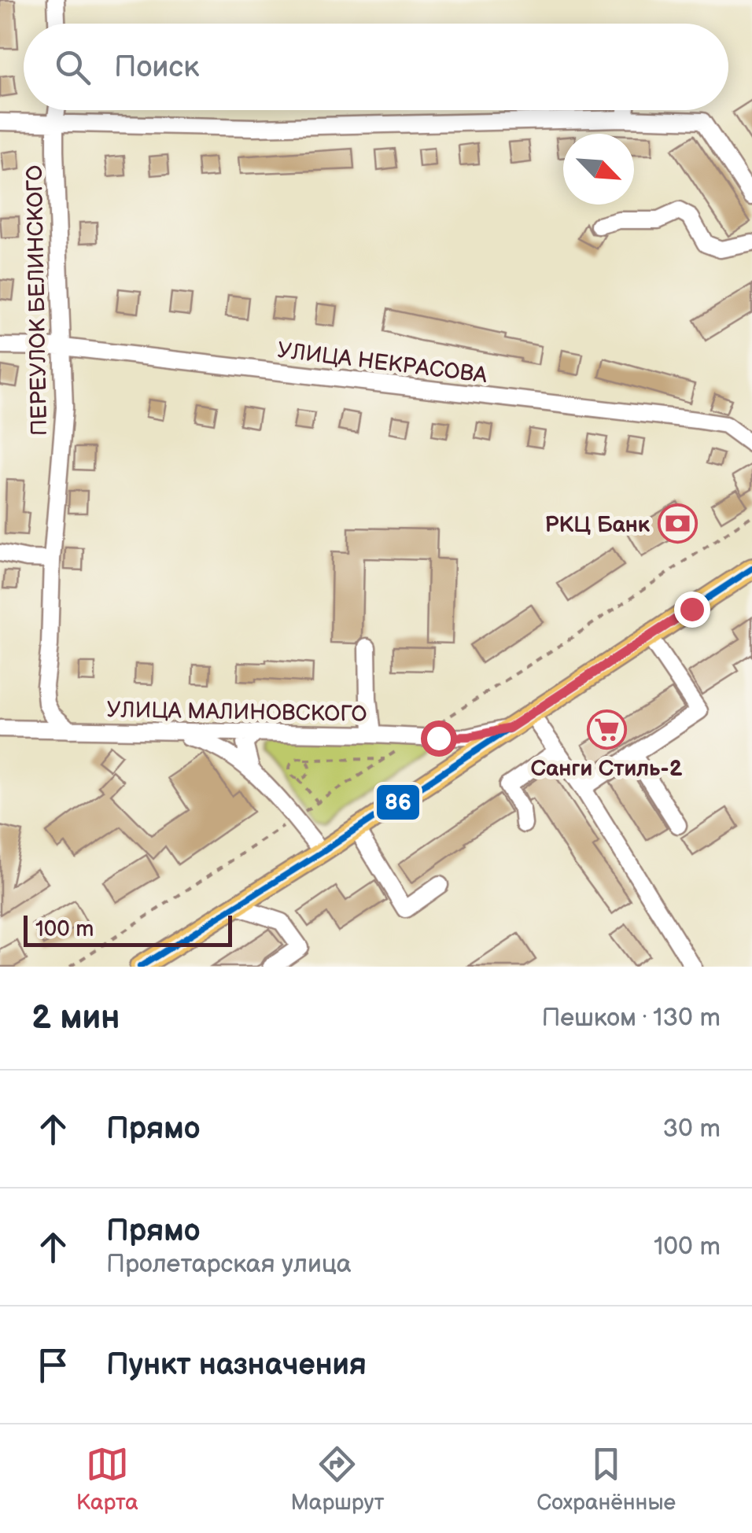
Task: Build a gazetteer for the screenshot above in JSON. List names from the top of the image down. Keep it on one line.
{"streets":{"street":["ПЕРЕУЛОК БЕЛИНСКОГО","УЛИЦА НЕКРАСОВА","УЛИЦА МАЛИНОВСКОГО"]},"crossings":[["ПЕРЕУЛОК БЕЛИНСКОГО","УЛИЦА НЕКРАСОВА"],["ПЕРЕУЛОК БЕЛИНСКОГО","УЛИЦА МАЛИНОВСКОГО"]],"places":{"bank":["РКЦ Банк"],"supermarket":["Санги Стиль-2"]},"lines":["transit line 86"],"scale_bar":"100 m","north":"bottom right","page":{"search":"Поиск","scale":"100 m","heading":["2 мин","Пешком · 130 m"],"list":[["Прямо","30 m"],["Прямо","Пролетарская улица","100 m"],"Пункт назначения"],"nav":["Карта","Маршрут","Сохранённые"]}}
